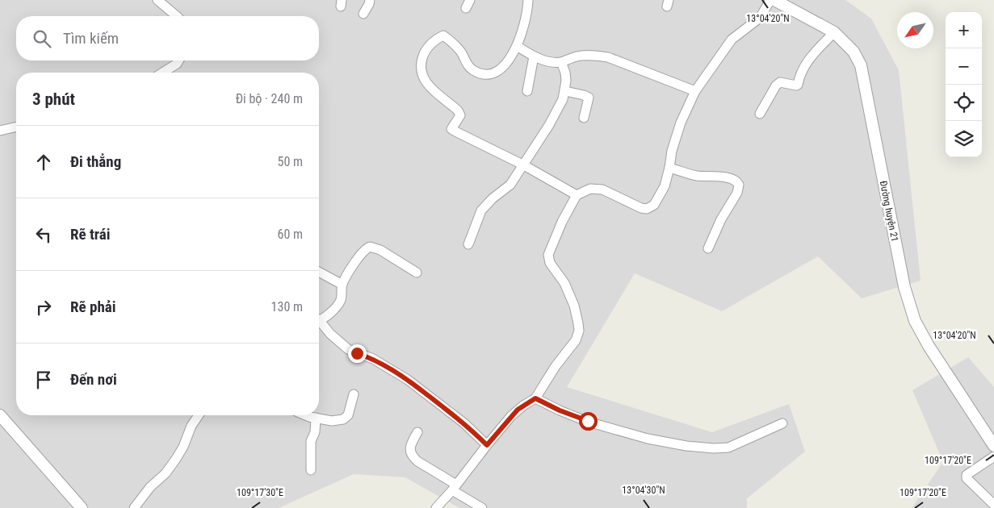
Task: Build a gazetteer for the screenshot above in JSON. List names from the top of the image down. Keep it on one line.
{"streets":{"street":["Đường huyện 21"]},"north":"bottom left","page":{"map_buttons":["+","−"],"search":"Tìm kiếm","heading":["3 phút","Đi bộ · 240 m"],"list":[["Đi thẳng","50 m"],["Rẽ trái","60 m"],["Rẽ phải","130 m"],"Đến nơi"]},"coordinates":["13°04'20\"N","109°17'20\"E","13°04'30\"N","109°17'30\"E"]}
